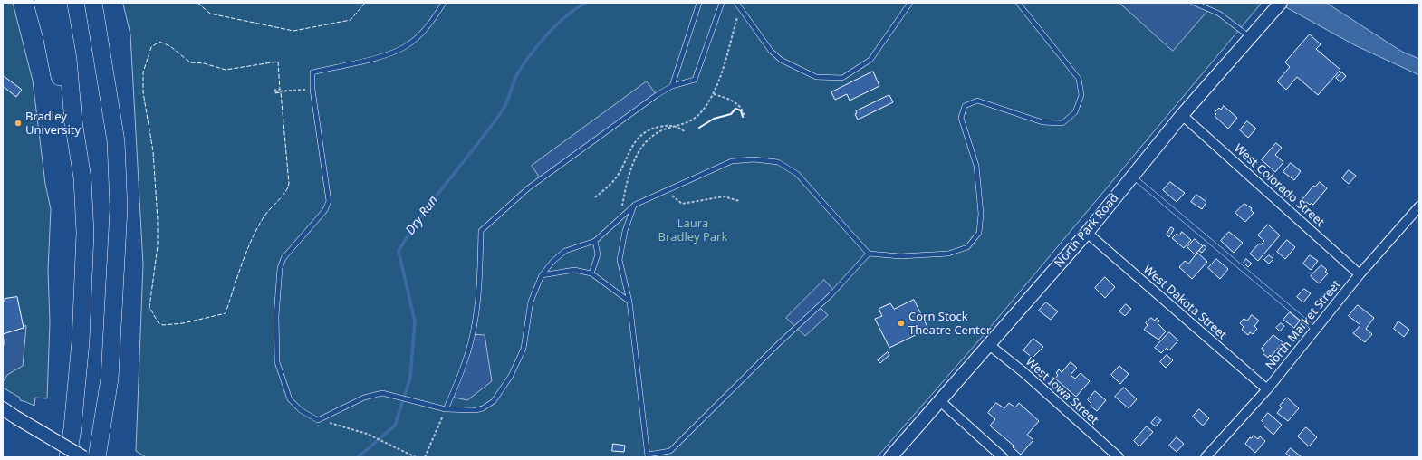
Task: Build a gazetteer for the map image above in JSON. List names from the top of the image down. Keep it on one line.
{"streets":{"street":["West Colorado Street","North Park Road","West Dakota Street","North Market Street","West Iowa Street"]},"crossings":[["West Colorado Street","North Park Road"],["West Colorado Street","North Market Street"],["North Park Road","West Dakota Street"],["North Park Road","West Iowa Street"],["West Dakota Street","North Market Street"]],"water":["Dry Run"],"parks":["Laura Bradley Park"],"places":["Bradley University","Corn Stock Theatre Center"]}
